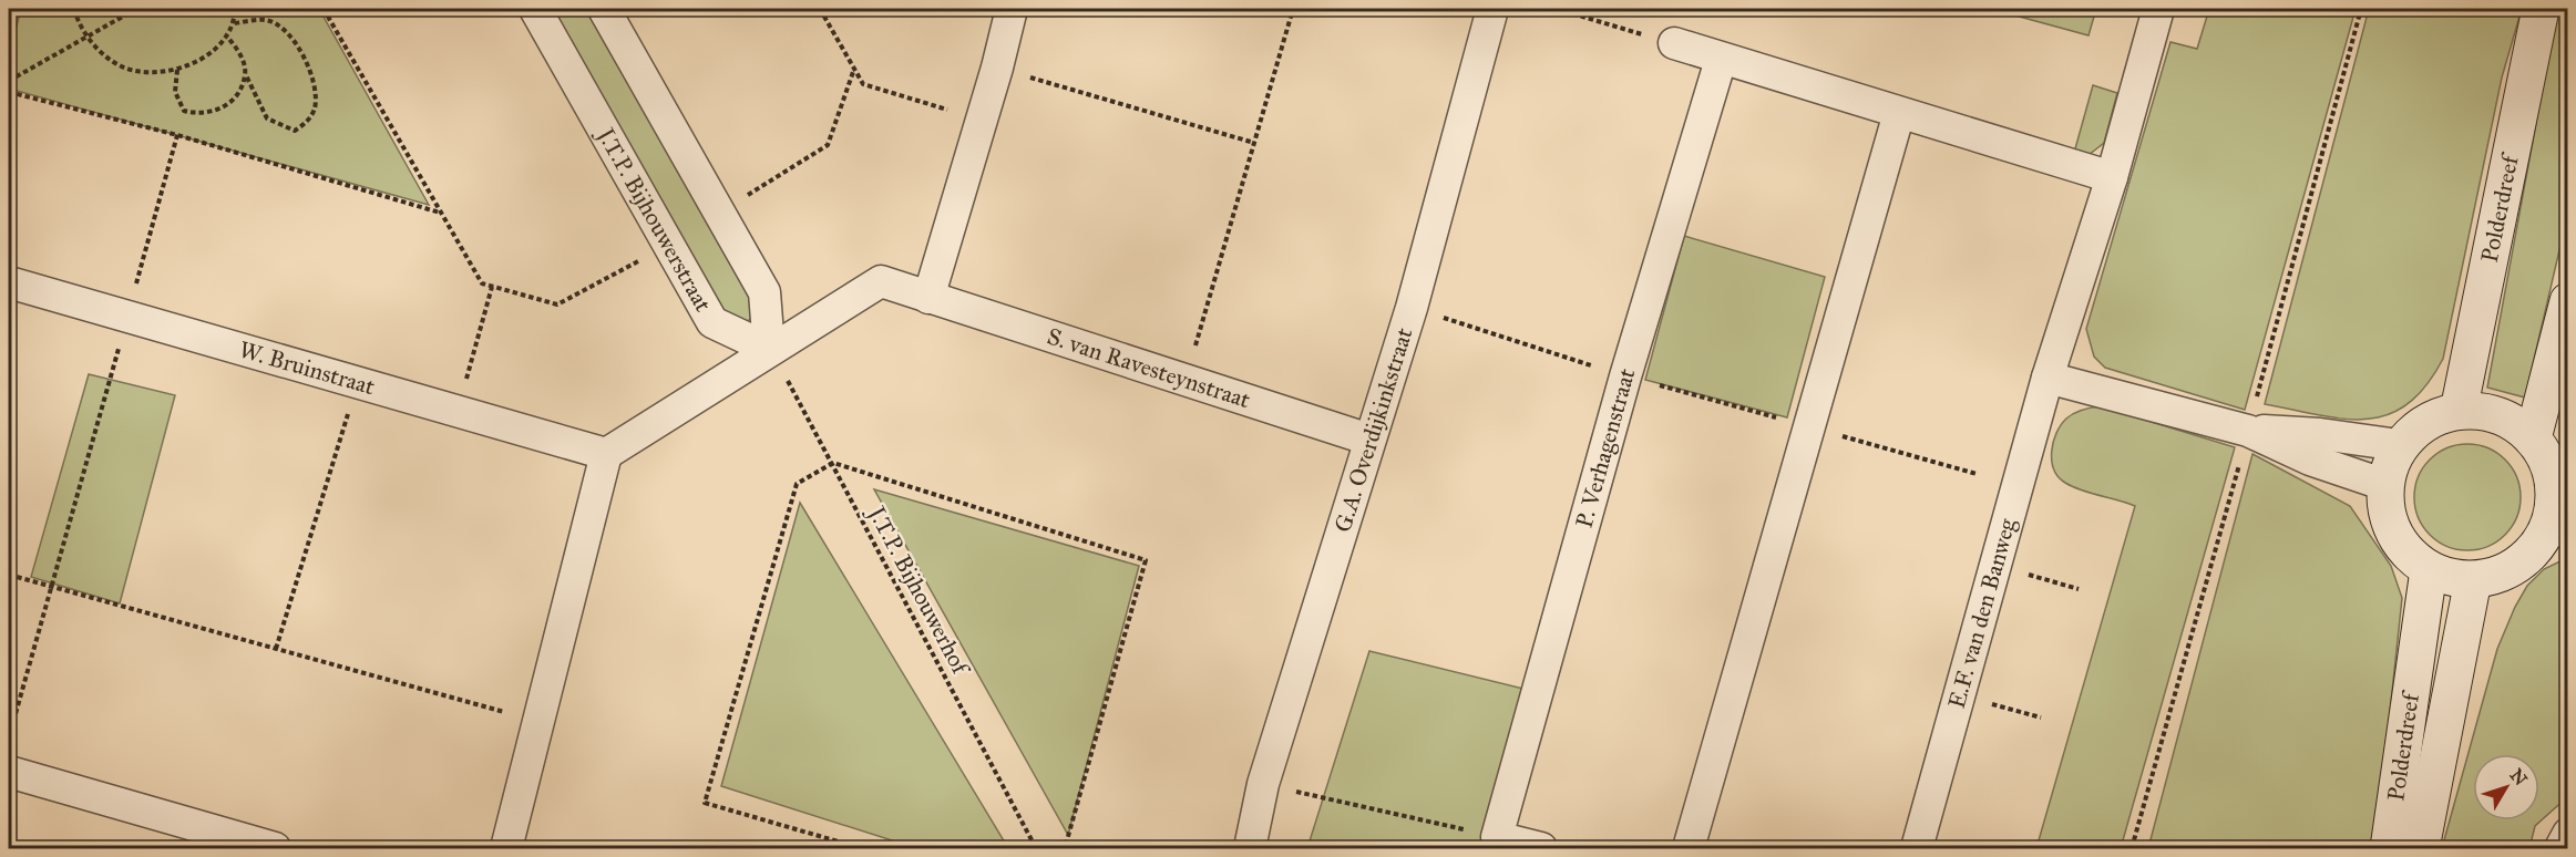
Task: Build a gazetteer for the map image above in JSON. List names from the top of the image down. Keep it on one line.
{"streets":{"main road":["Polderdreef"],"street":["J.T.P. Bijhouwerstraat","W. Bruinstraat","S. van Ravesteynstraat","G.A. Overdijkinkstraat","P. Verhagenstraat","E.F. van den Banweg"],"path":["J.T.P. Bijhouwerhof"]},"crossings":[["J.T.P. Bijhouwerstraat","S. van Ravesteynstraat"],["J.T.P. Bijhouwerstraat","J.T.P. Bijhouwerhof"],["S. van Ravesteynstraat","G.A. Overdijkinkstraat"],["S. van Ravesteynstraat","J.T.P. Bijhouwerhof"]],"north":"top right"}
